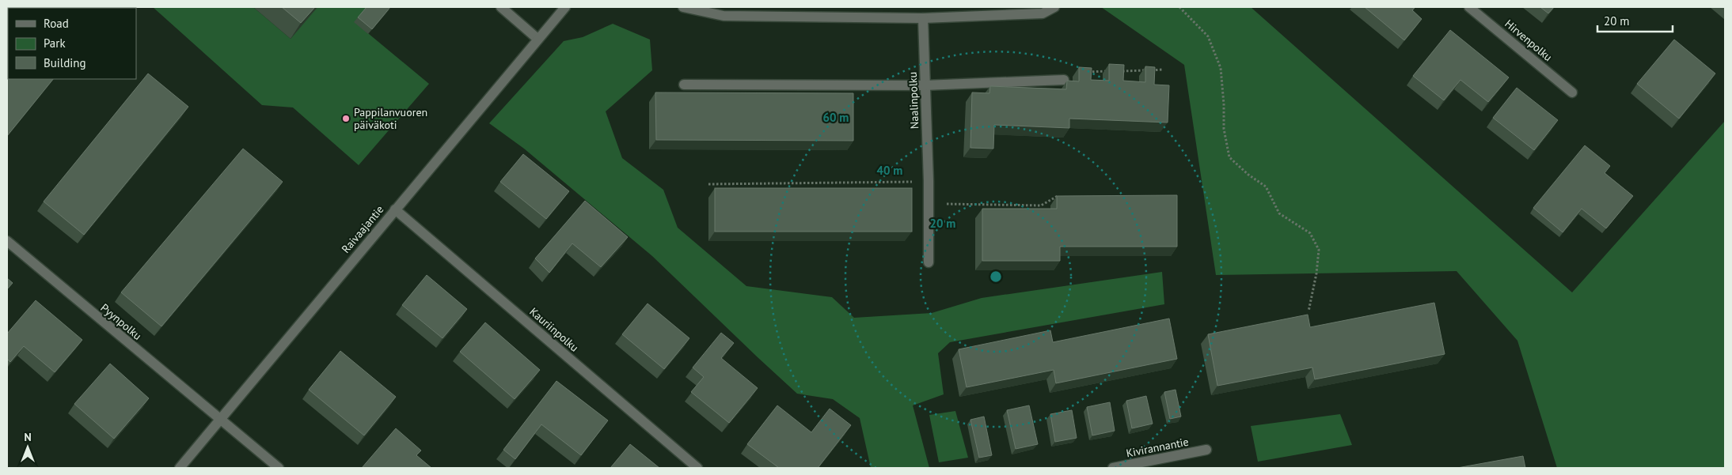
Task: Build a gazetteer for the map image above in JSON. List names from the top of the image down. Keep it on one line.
{"streets":{"street":["Hirvenpolku","Naalinpolku","Raivaajantie","Pyynpolku","Kauriinpolku","Kivirannantie"]},"crossings":[["Raivaajantie","Pyynpolku"],["Raivaajantie","Kauriinpolku"]],"places":["Pappilanvuoren päiväkoti"],"legend":["Road","Park","Building"],"scale_bar":"20 m","north":"top","rings":["60 m","40 m","20 m"]}
